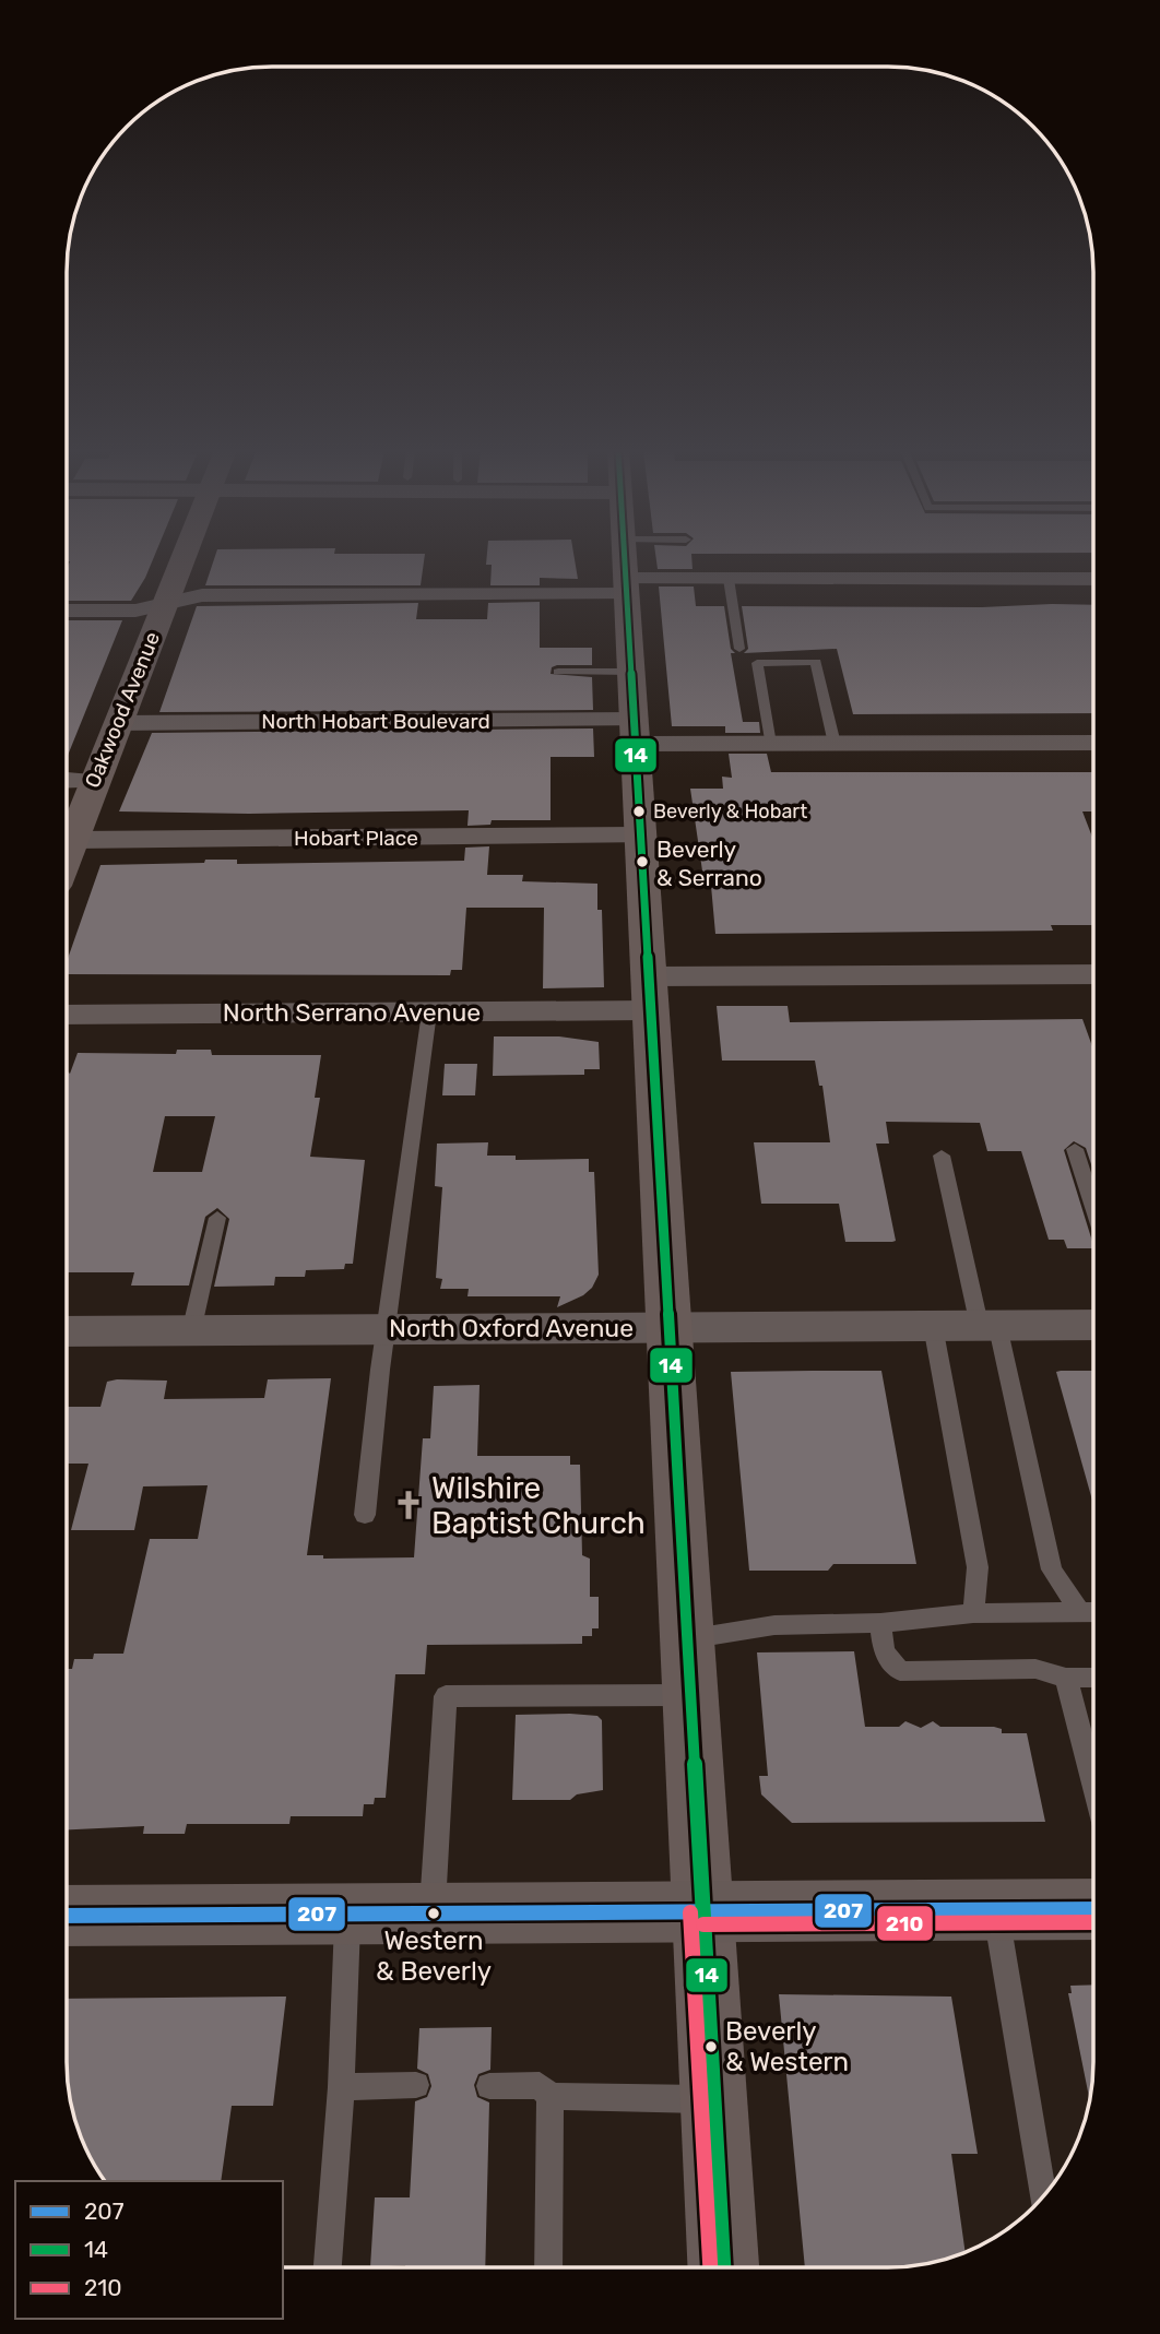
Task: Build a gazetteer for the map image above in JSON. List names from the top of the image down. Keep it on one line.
{"streets":{"main road":["Oakwood Avenue"],"street":["North Hobart Boulevard","Hobart Place","North Serrano Avenue","North Oxford Avenue"]},"crossings":[["Oakwood Avenue","North Hobart Boulevard"],["Oakwood Avenue","Hobart Place"]],"places":{"other":["Beverly & Hobart","Beverly & Serrano","Western & Beverly","Beverly & Western"],"church":["Wilshire Baptist Church"]},"lines":["transit line 14","transit line 207","transit line 210"],"legend":["207","14","210"]}
